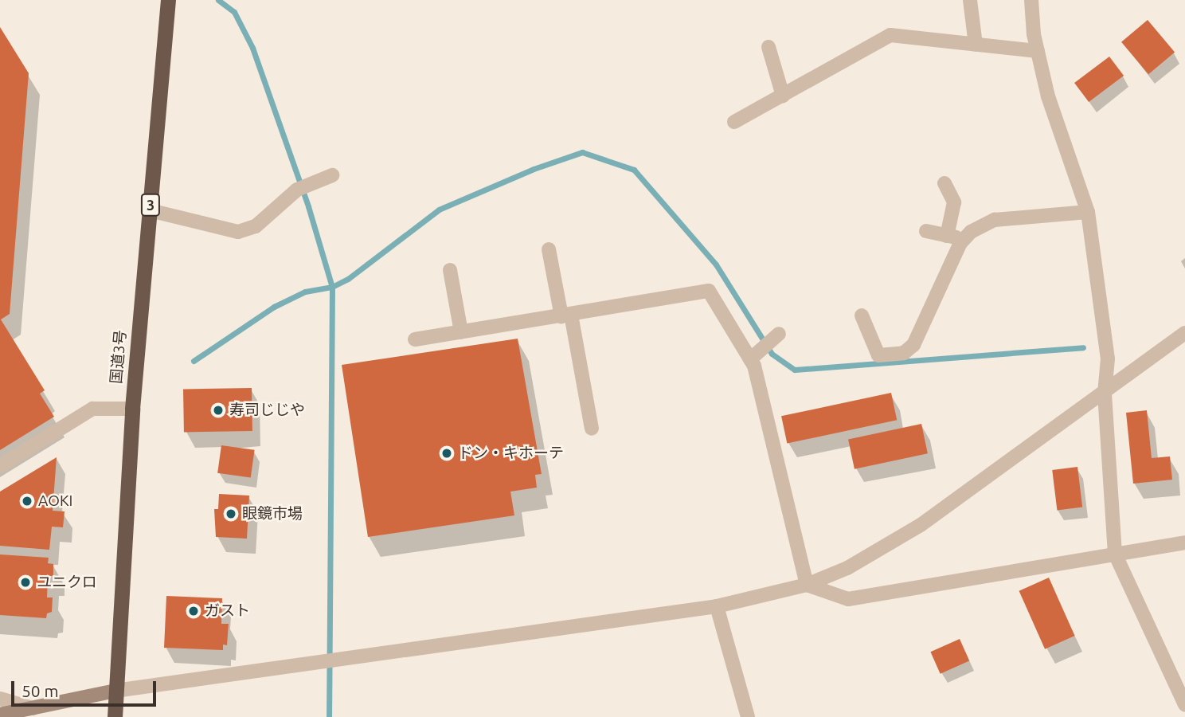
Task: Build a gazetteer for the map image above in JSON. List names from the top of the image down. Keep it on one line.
{"streets":{"highway":["3","国道3号"]},"places":["寿司じじや","ドン・キホーテ","AOKI","眼鏡市場","ユニクロ","ガスト"],"scale_bar":"50 m"}
